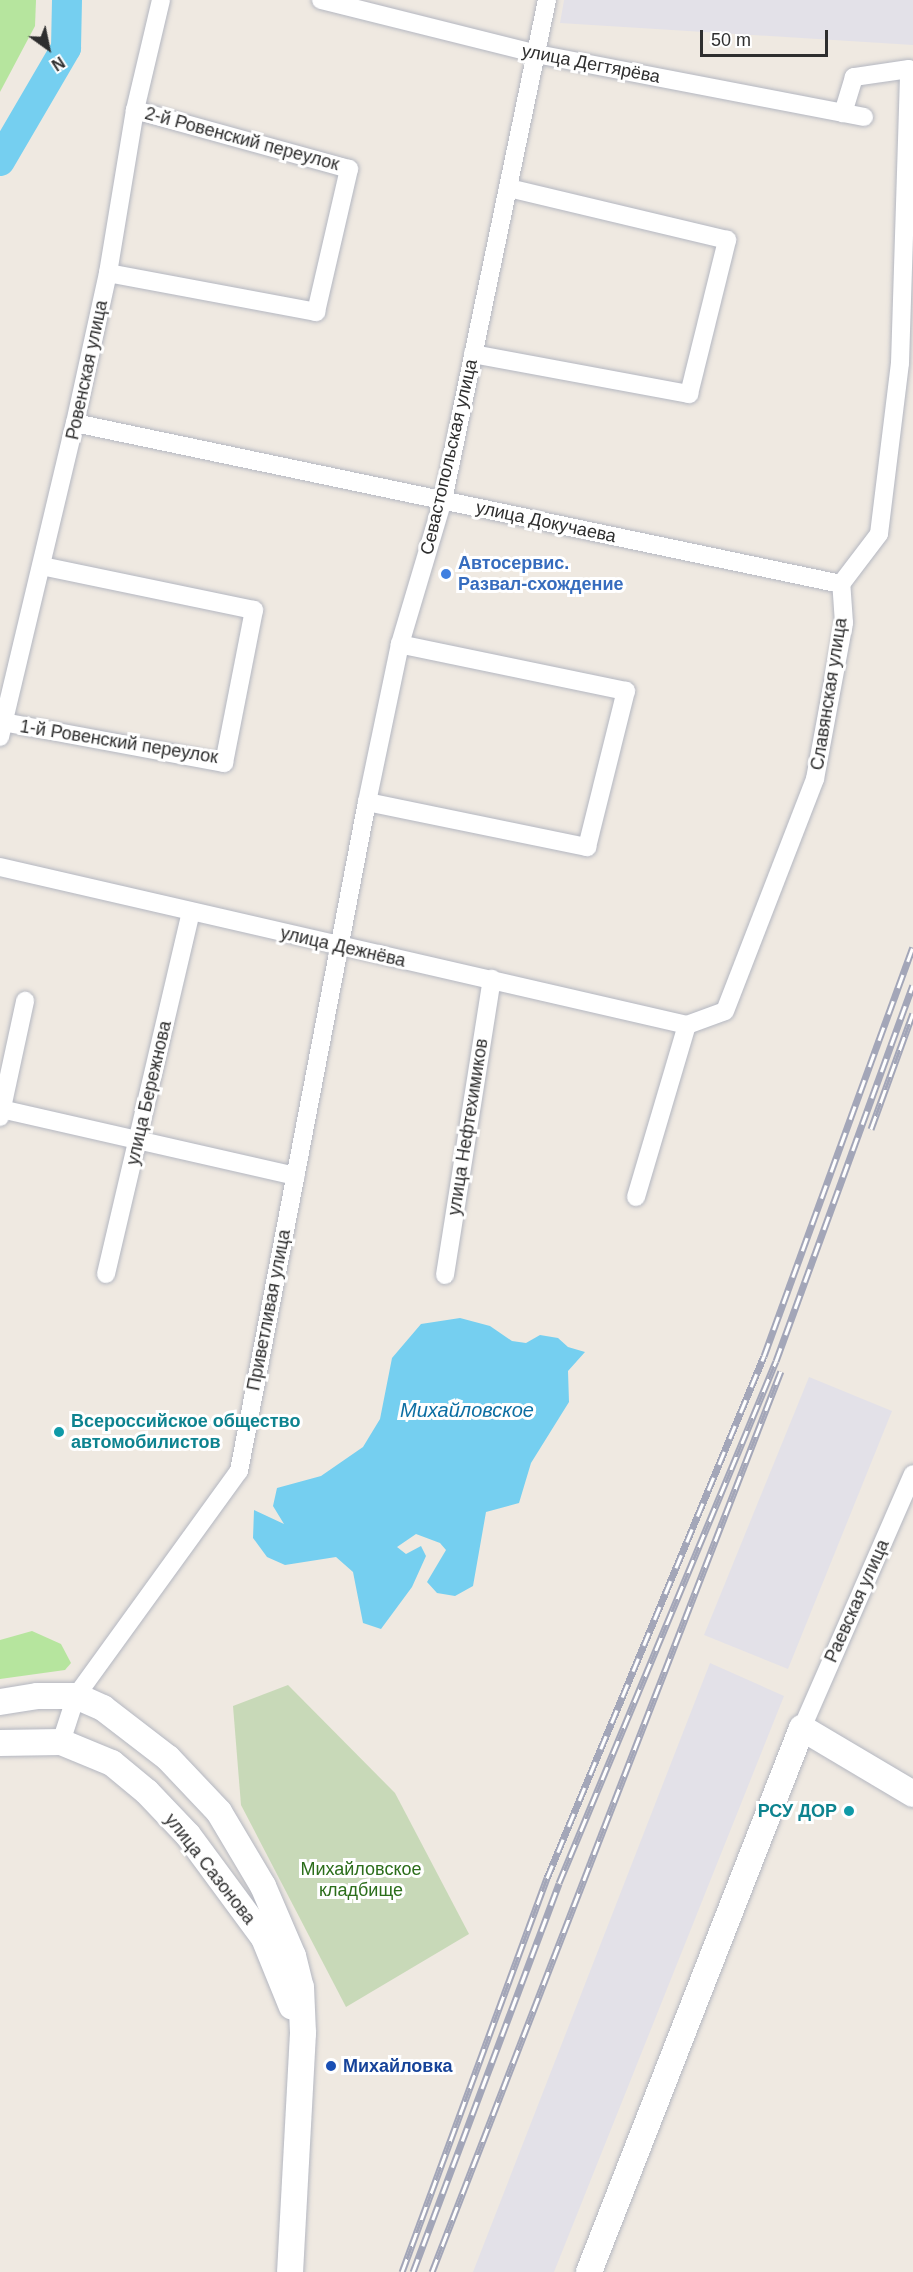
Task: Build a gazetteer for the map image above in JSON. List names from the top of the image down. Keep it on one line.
{"streets":{"main road":["улица Сазонова"],"street":["улица Дегтярёва","2-й Ровенский переулок","Ровенская улица","Севастопольская улица","улица Докучаева","Славянская улица","1-й Ровенский переулок","улица Дежнёва","улица Бережнова","улица Нефтехимиков","Приветливая улица","Раевская улица"]},"crossings":[["улица Дегтярёва","Севастопольская улица"],["2-й Ровенский переулок","Ровенская улица"],["Ровенская улица","улица Докучаева"],["Ровенская улица","1-й Ровенский переулок"],["Севастопольская улица","улица Докучаева"],["Севастопольская улица","улица Дежнёва"],["Севастопольская улица","Приветливая улица"],["улица Докучаева","Славянская улица"],["Славянская улица","улица Дежнёва"],["улица Дежнёва","улица Бережнова"],["улица Дежнёва","улица Нефтехимиков"],["улица Дежнёва","Приветливая улица"],["Приветливая улица","улица Сазонова"]],"water":["Михайловское"],"parks":["Михайловское кладбище"],"places":["Автосервис. Развал-схождение","Всероссийское общество автомобилистов","РСУ ДОР","Михайловка"],"scale_bar":"50 m","north":"bottom right"}
